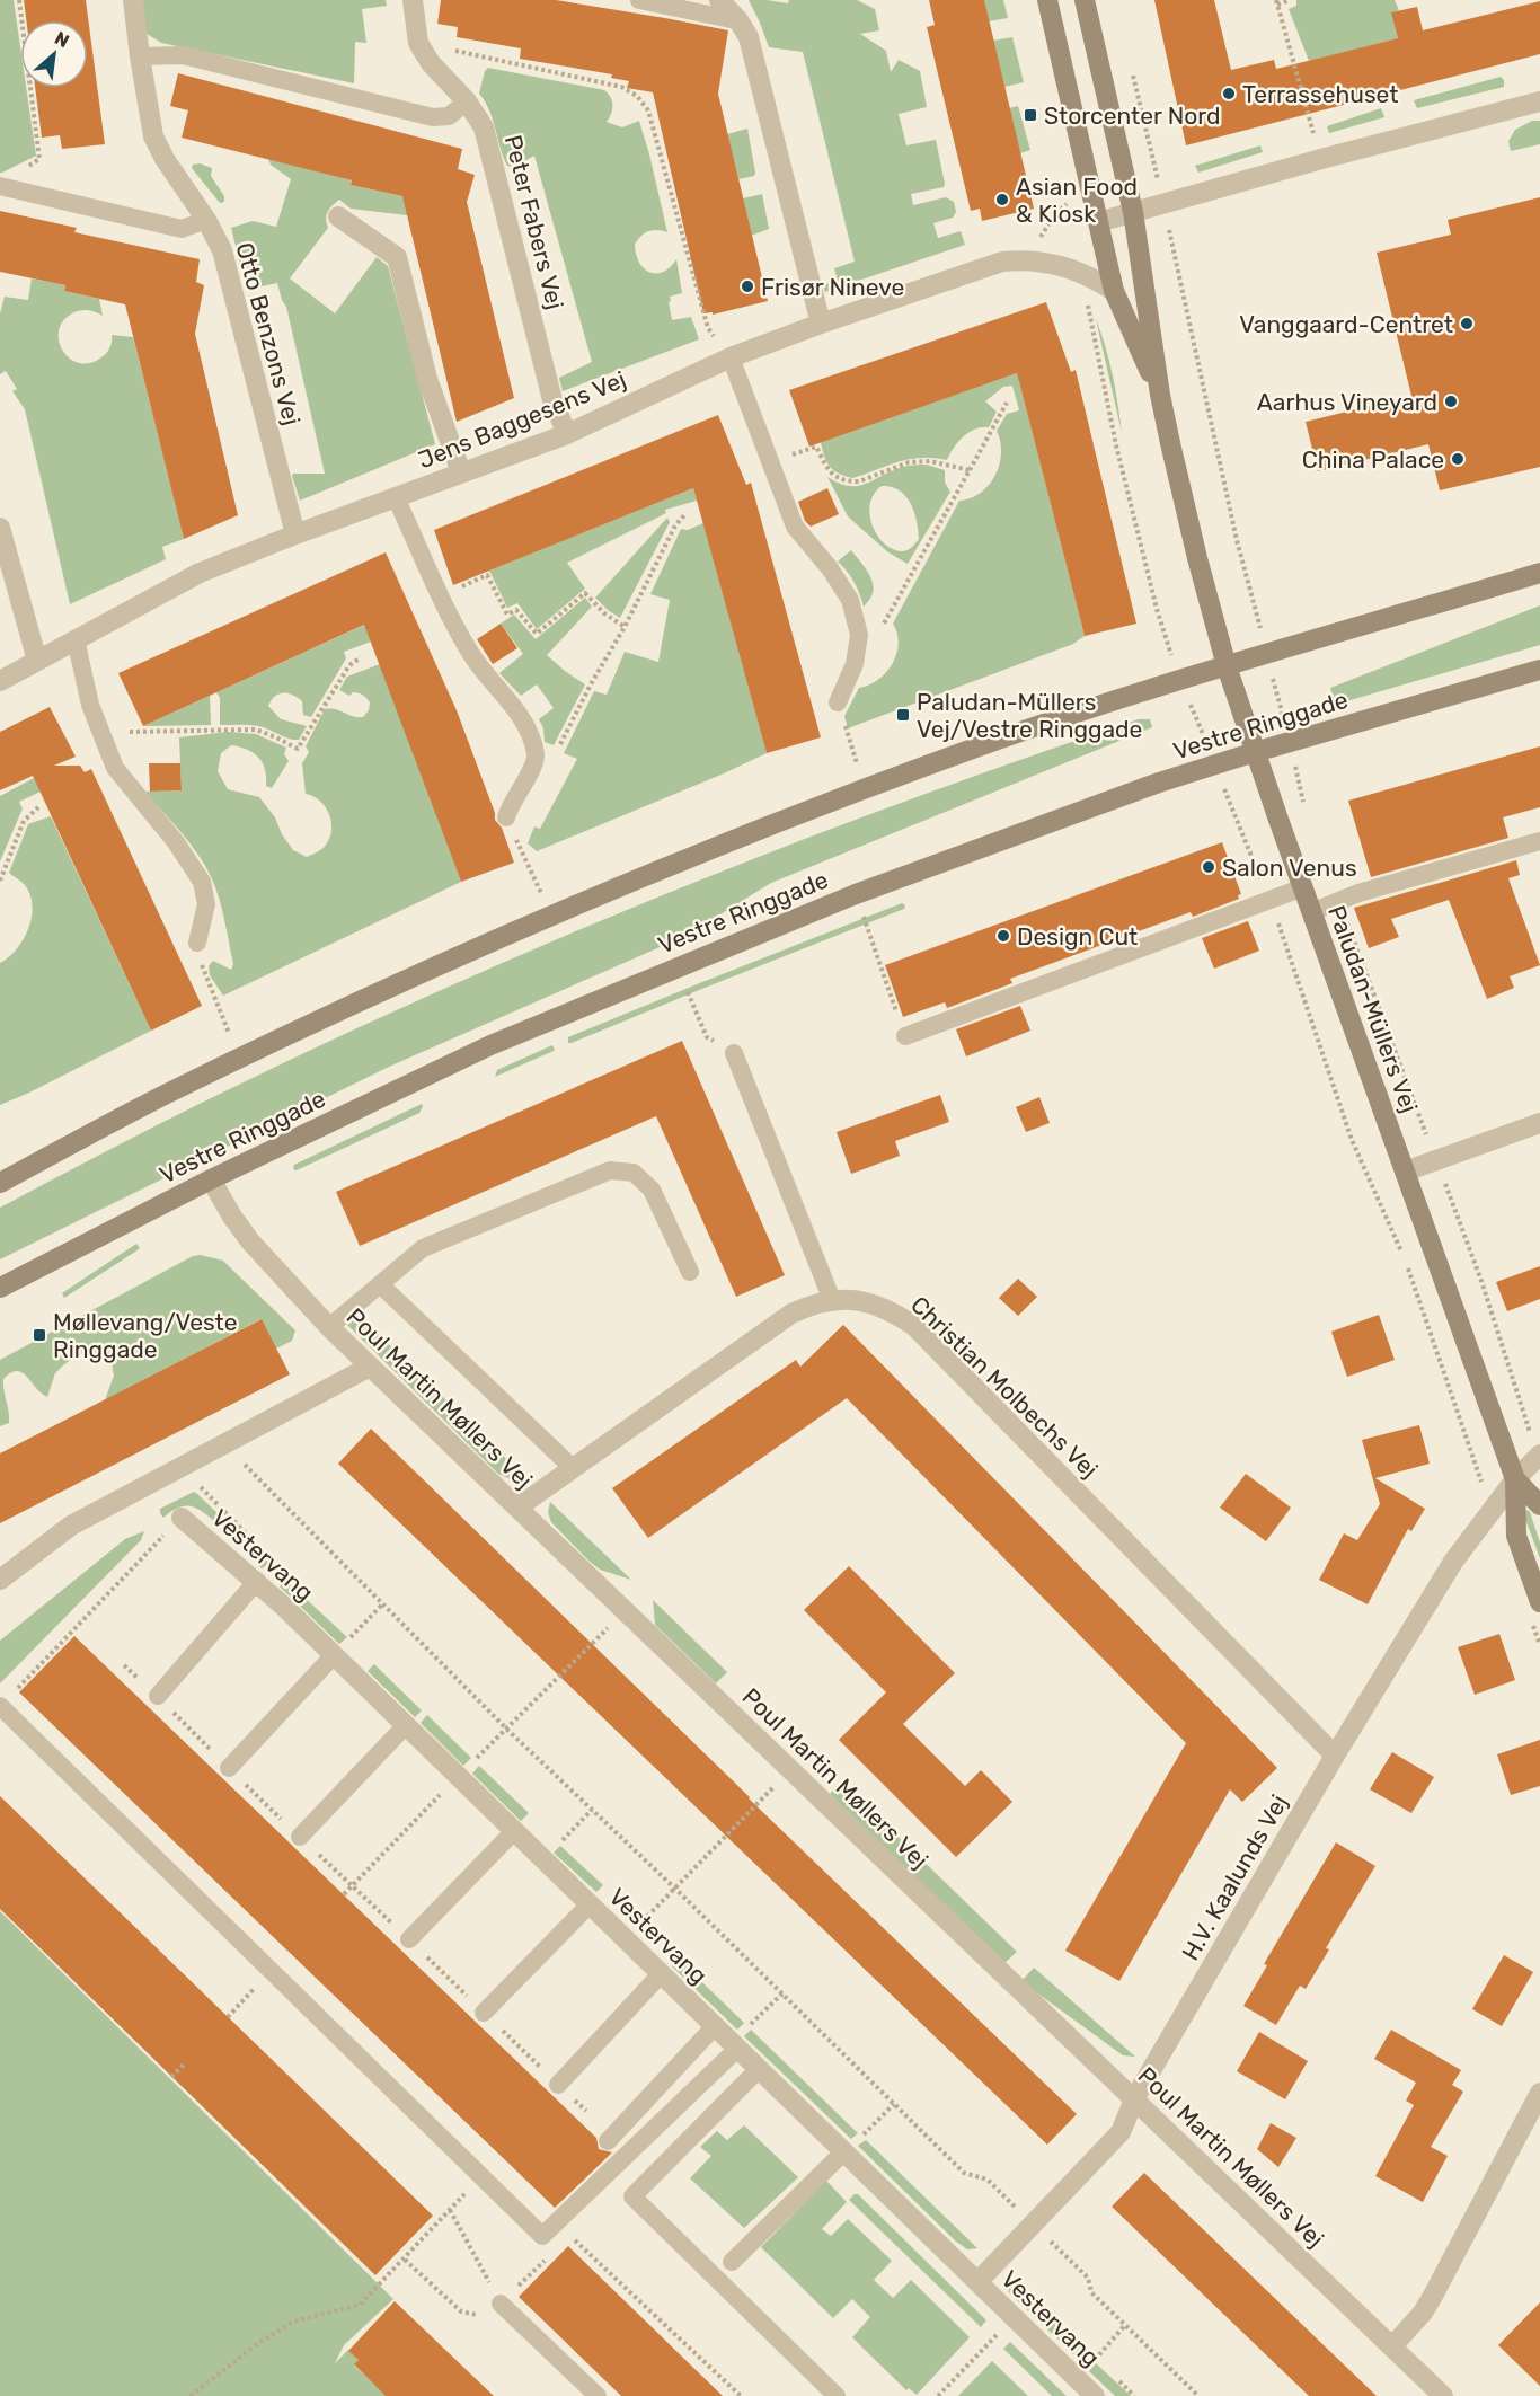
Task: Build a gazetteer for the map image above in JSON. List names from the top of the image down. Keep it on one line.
{"streets":{"main road":["Vestre Ringgade","Paludan-Müllers Vej"],"street":["Peter Fabers Vej","Otto Benzons Vej","Jens Baggesens Vej","Christian Molbechs Vej","Poul Martin Møllers Vej","Vestervang","H.V. Kaalunds Vej"]},"crossings":[["Peter Fabers Vej","Jens Baggesens Vej"],["Otto Benzons Vej","Jens Baggesens Vej"],["Jens Baggesens Vej","Paludan-Müllers Vej"],["Vestre Ringgade","Paludan-Müllers Vej"],["Vestre Ringgade","Poul Martin Møllers Vej"],["Paludan-Müllers Vej","H.V. Kaalunds Vej"],["Christian Molbechs Vej","Poul Martin Møllers Vej"],["Christian Molbechs Vej","H.V. Kaalunds Vej"],["Poul Martin Møllers Vej","H.V. Kaalunds Vej"],["Vestervang","H.V. Kaalunds Vej"]],"places":{"other":["Terrassehuset","Asian Food & Kiosk","Frisør Nineve","Vanggaard-Centret","Aarhus Vineyard","China Palace","Salon Venus","Design Cut"],"transit":["Storcenter Nord","Paludan-Müllers Vej/Vestre Ringgade","Møllevang/Veste Ringgade"]},"north":"top right"}
